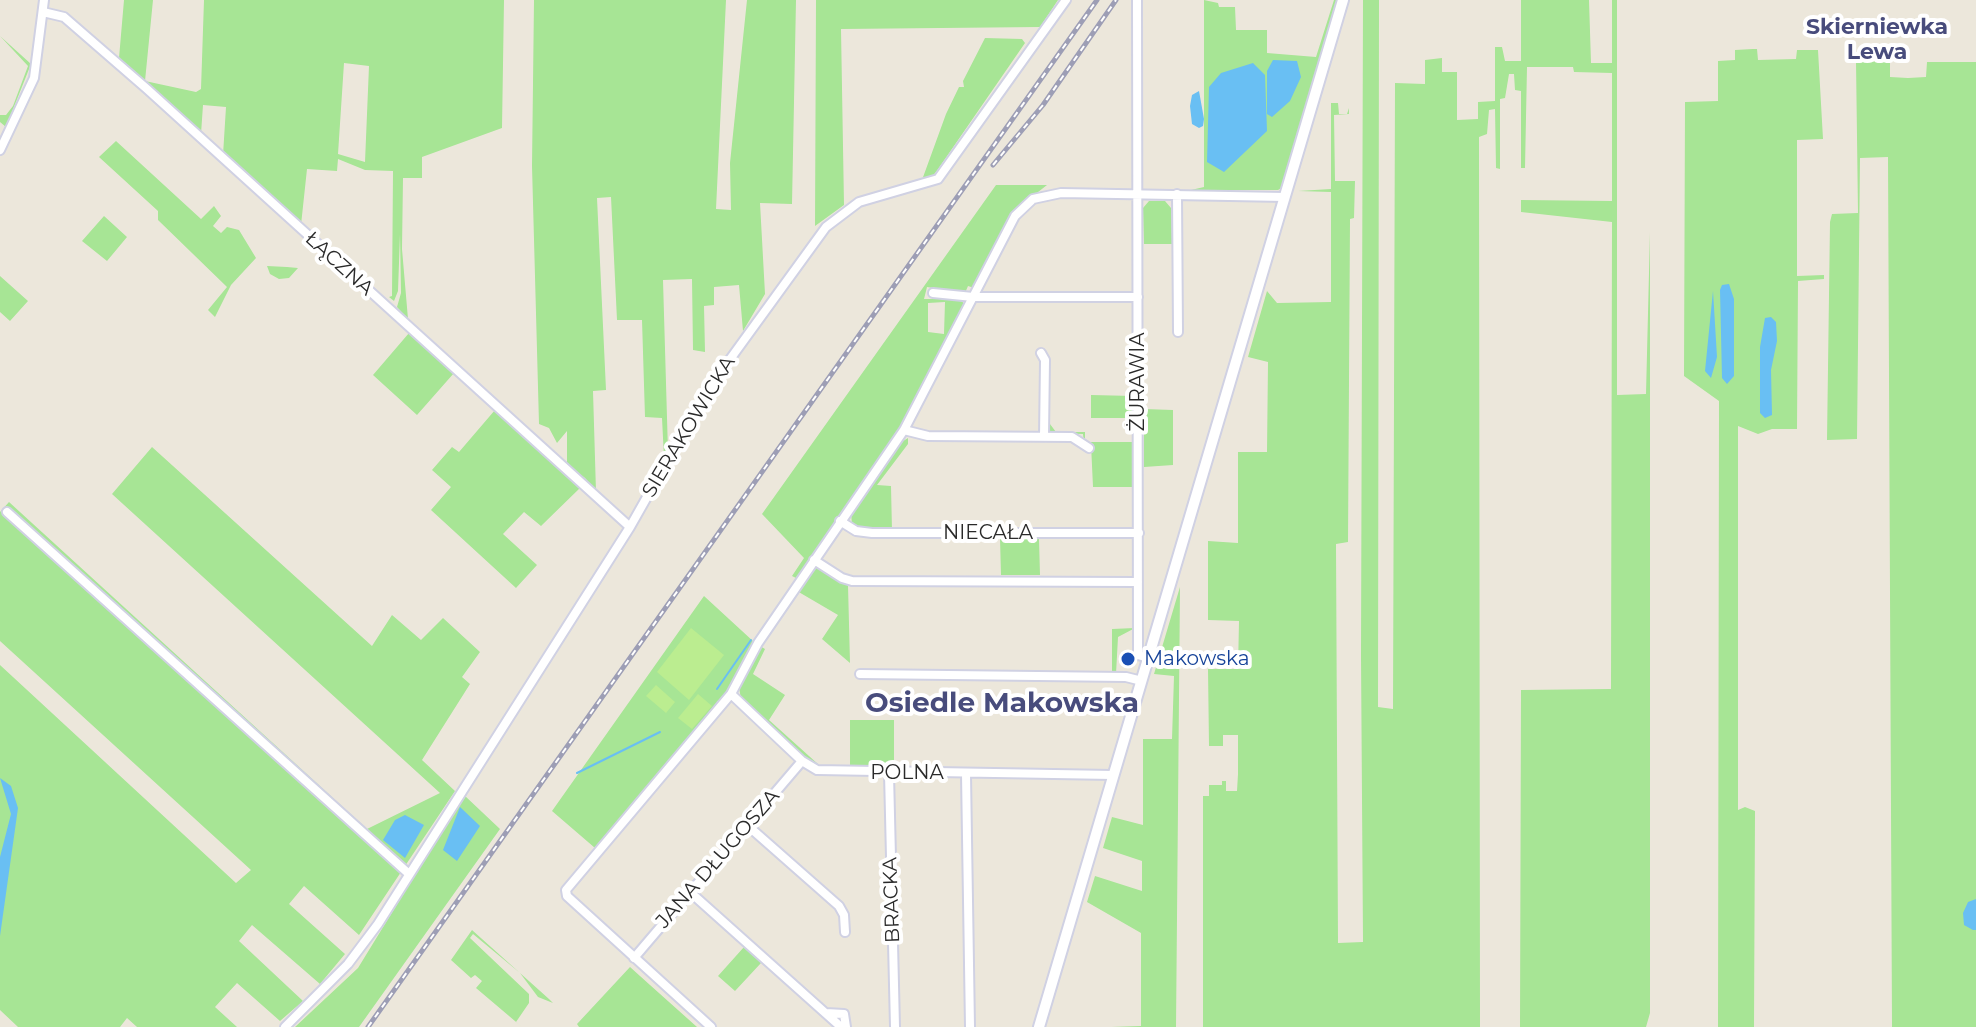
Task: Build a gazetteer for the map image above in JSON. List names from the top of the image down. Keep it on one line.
{"streets":{"street":["ŁĄCZNA","ŻURAWIA","SIERAKOWICKA","NIECAŁA","POLNA","JANA DŁUGOSZA","BRACKA"]},"crossings":[["ŁĄCZNA","SIERAKOWICKA"],["ŻURAWIA","NIECAŁA"],["POLNA","JANA DŁUGOSZA"],["POLNA","BRACKA"]],"districts":["Skierniewka Lewa","Osiedle Makowska"],"places":["Makowska"]}
